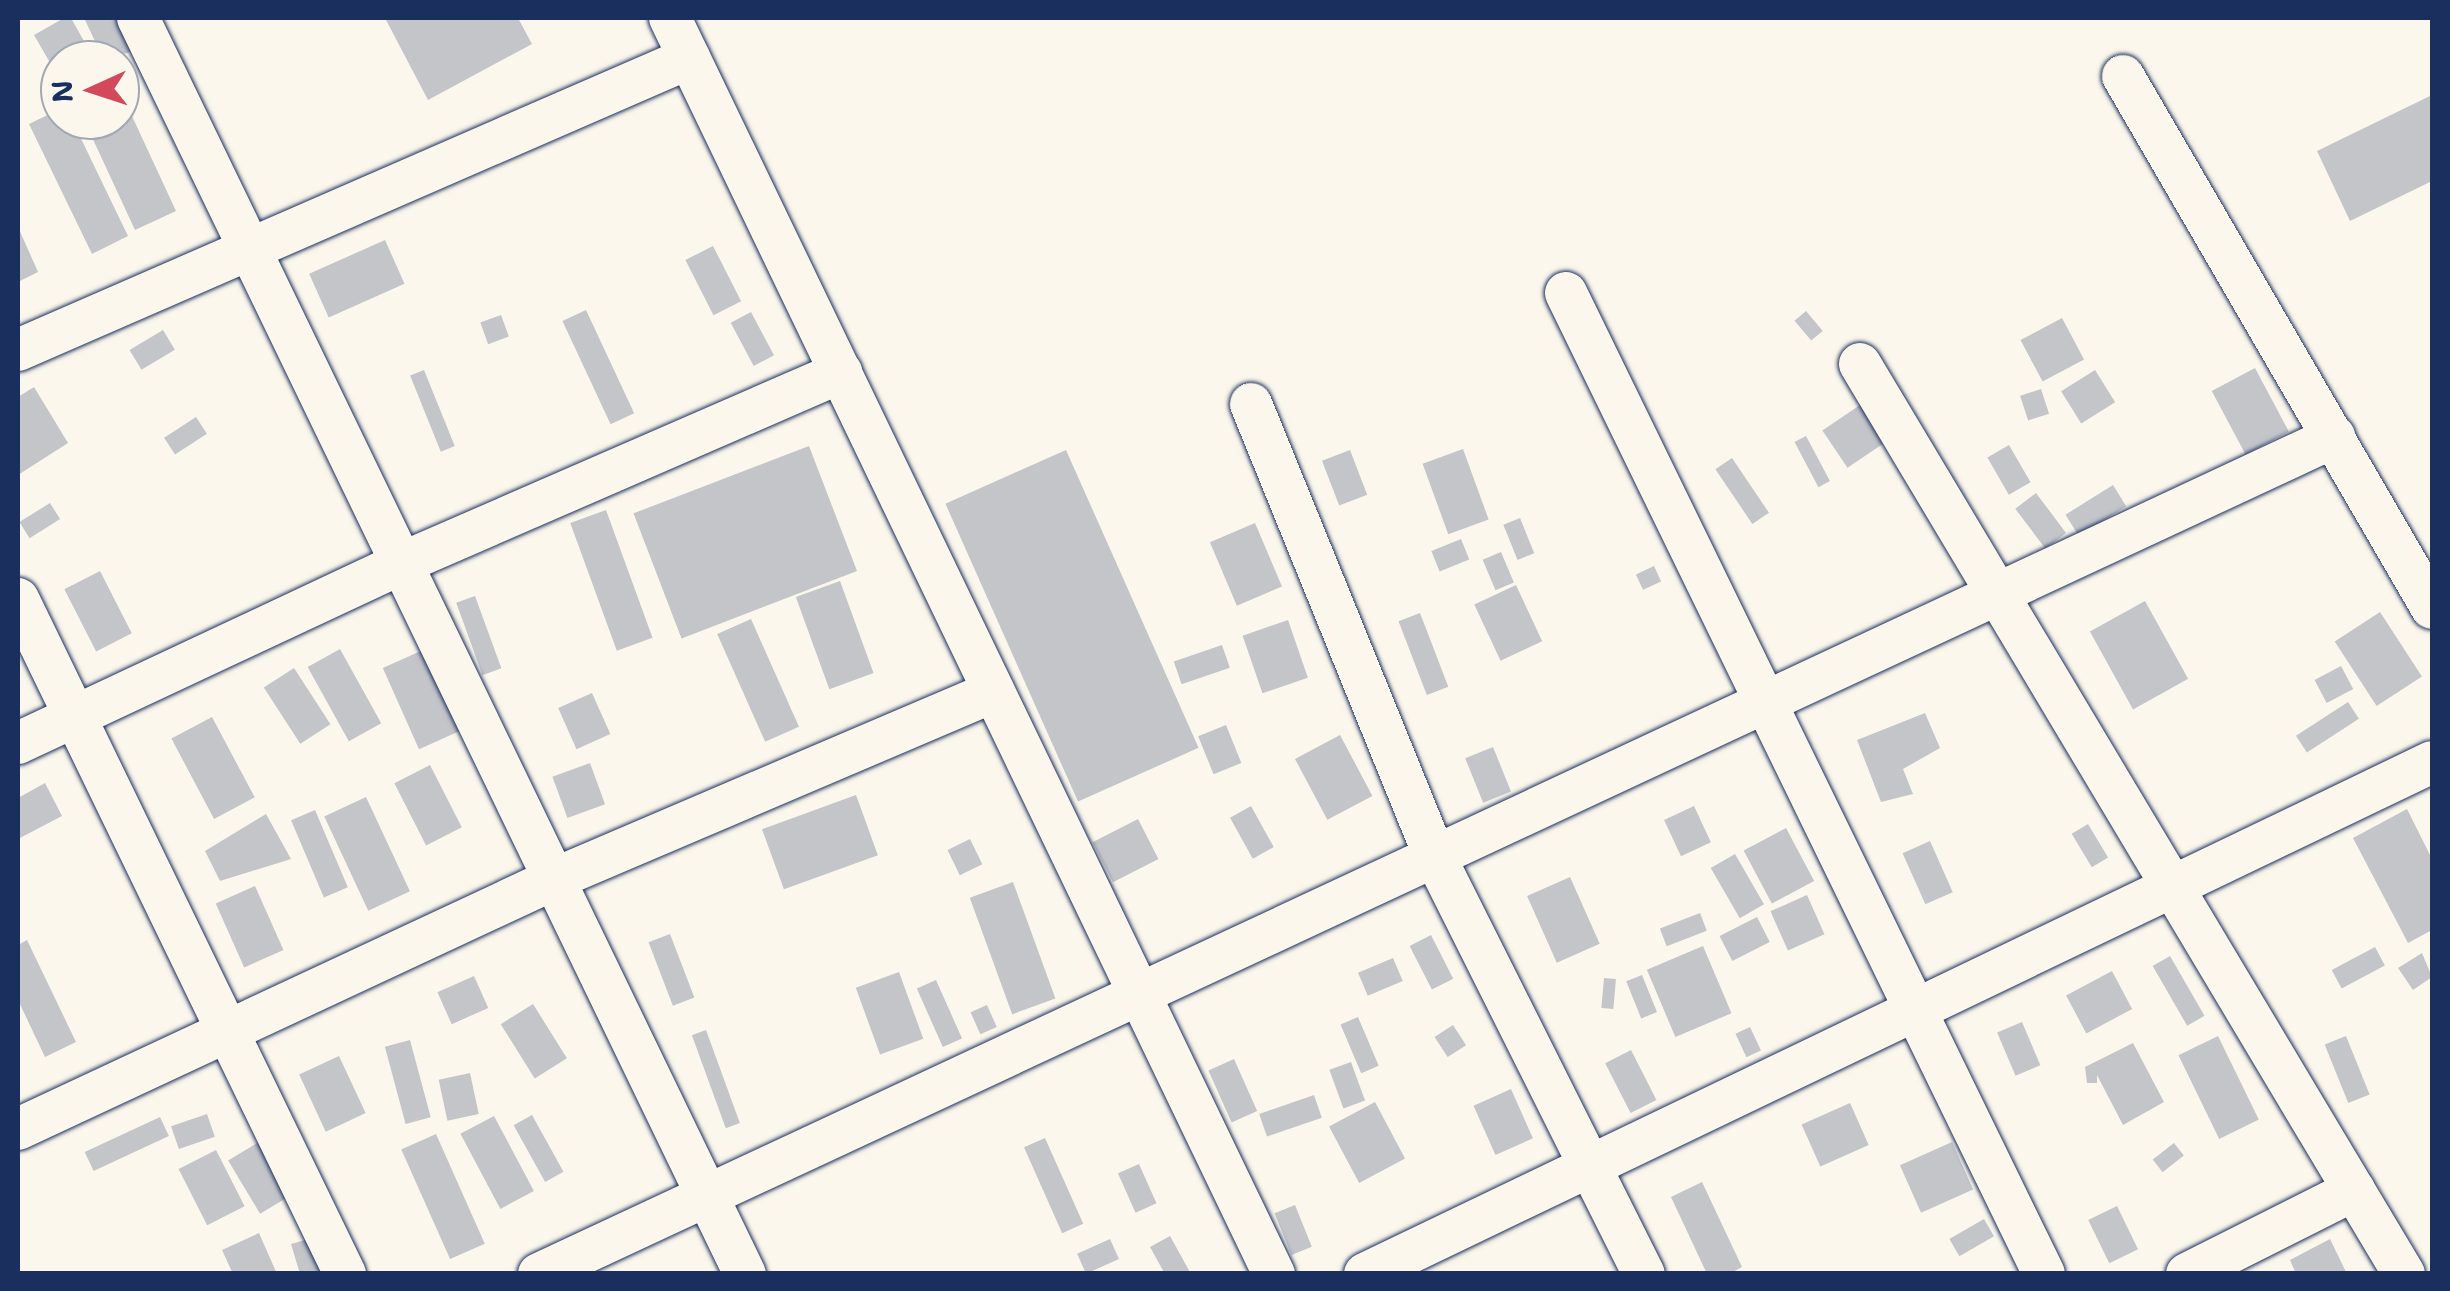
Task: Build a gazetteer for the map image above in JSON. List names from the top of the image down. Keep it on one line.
{"north":"left"}
